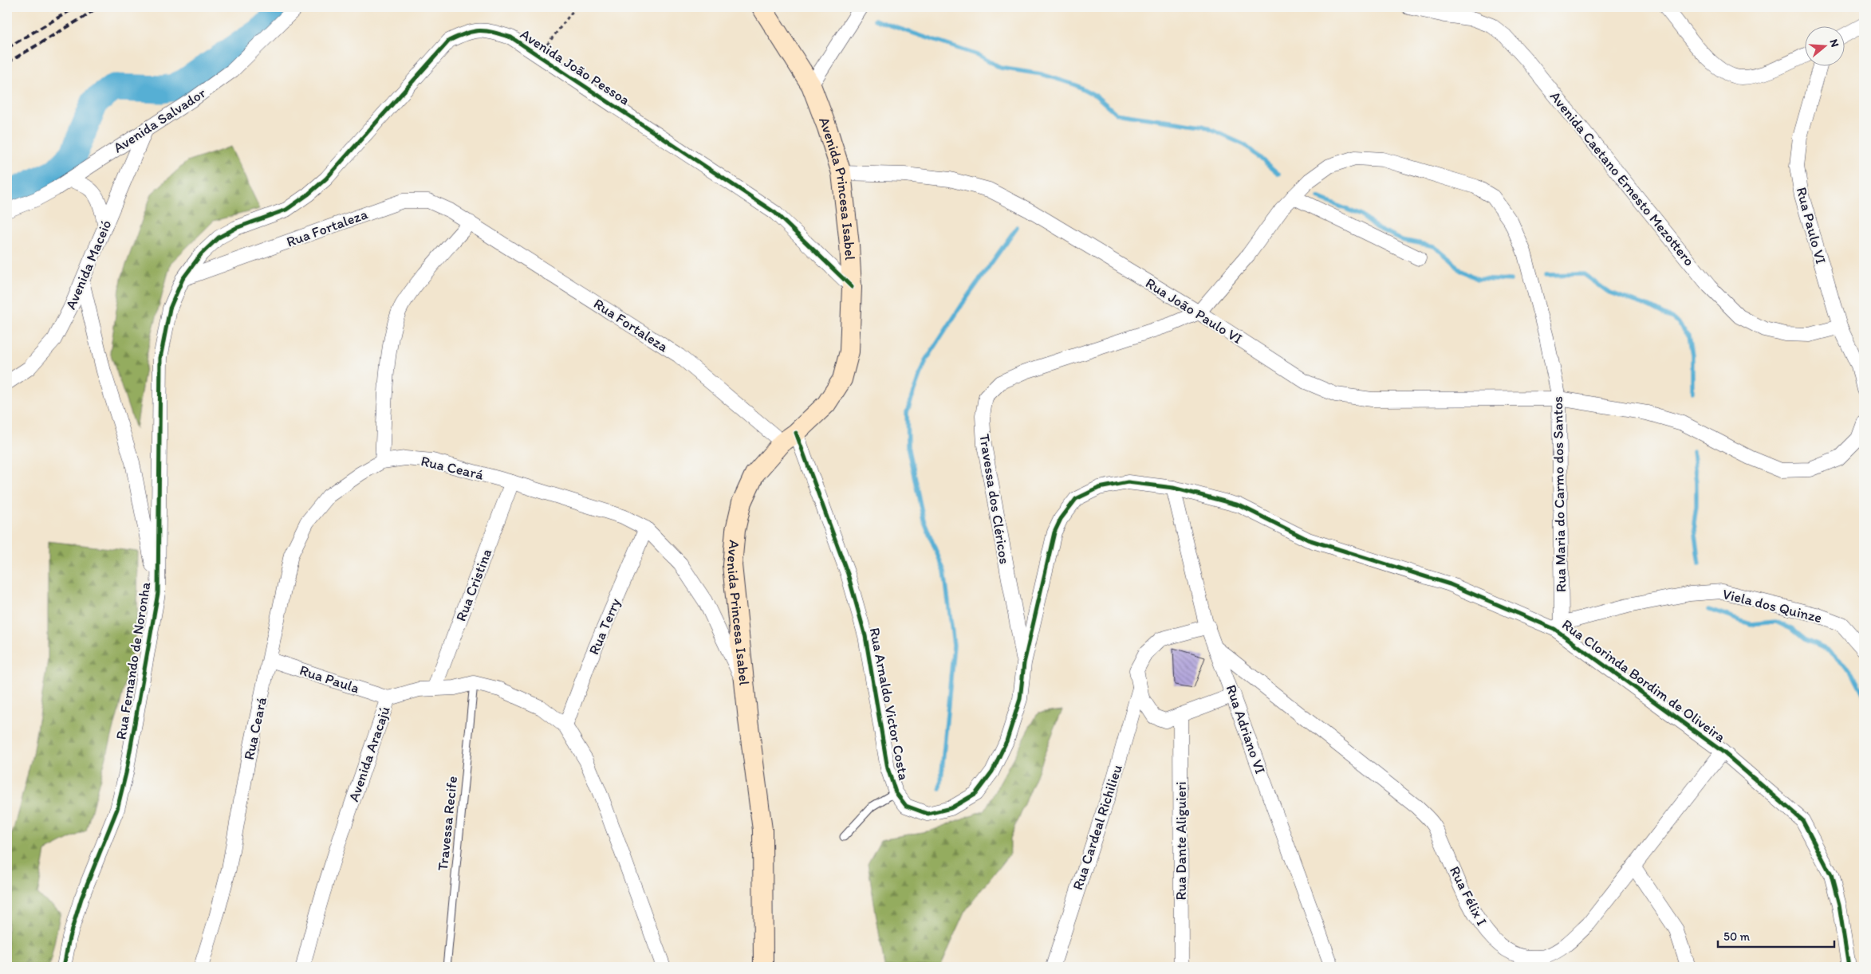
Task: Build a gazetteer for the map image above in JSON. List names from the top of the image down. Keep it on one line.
{"streets":{"street":["Avenida João Pessoa","Avenida Salvador","Avenida Caetano Ernesto Mezottero","Avenida Princesa Isabel","Rua Paulo VI","Rua Fortaleza","Avenida Maceió","Rua João Paulo VI","Rua Ceará","Rua Maria do Carmo dos Santos","Travessa dos Cléricos","Rua Cristina","Viela dos Quinze","Rua Terry","Rua Fernando de Noronha","Rua Paula","Rua Clorinda Bordim de Oliveira","Rua Arnaldo Victor Costa","Rua Adriano VI","Avenida Aracajú","Rua Cardeal Richilieu","Rua Dante Aliguieri","Rua Félix I"],"lane":["Travessa Recife"]},"crossings":[["Avenida João Pessoa","Avenida Princesa Isabel"],["Avenida João Pessoa","Rua Fortaleza"],["Avenida João Pessoa","Rua Fernando de Noronha"],["Avenida Salvador","Avenida Maceió"],["Avenida Caetano Ernesto Mezottero","Rua Paulo VI"],["Avenida Princesa Isabel","Rua Fortaleza"],["Avenida Princesa Isabel","Rua João Paulo VI"],["Avenida Princesa Isabel","Rua Ceará"],["Avenida Princesa Isabel","Rua Arnaldo Victor Costa"],["Rua Fortaleza","Rua Fernando de Noronha"],["Rua Fortaleza","Rua Arnaldo Victor Costa"],["Rua João Paulo VI","Rua Maria do Carmo dos Santos"],["Rua João Paulo VI","Travessa dos Cléricos"],["Rua Ceará","Rua Cristina"],["Rua Ceará","Rua Terry"],["Rua Ceará","Rua Paula"],["Rua Maria do Carmo dos Santos","Travessa dos Cléricos"],["Rua Maria do Carmo dos Santos","Viela dos Quinze"],["Rua Maria do Carmo dos Santos","Rua Clorinda Bordim de Oliveira"],["Travessa dos Cléricos","Rua Arnaldo Victor Costa"],["Rua Cristina","Avenida Aracajú"],["Viela dos Quinze","Rua Clorinda Bordim de Oliveira"],["Rua Terry","Avenida Aracajú"],["Rua Paula","Avenida Aracajú"],["Rua Clorinda Bordim de Oliveira","Rua Arnaldo Victor Costa"],["Rua Clorinda Bordim de Oliveira","Rua Adriano VI"],["Rua Clorinda Bordim de Oliveira","Rua Félix I"],["Rua Arnaldo Victor Costa","Rua Adriano VI"],["Rua Adriano VI","Rua Cardeal Richilieu"],["Rua Adriano VI","Rua Dante Aliguieri"],["Rua Adriano VI","Rua Félix I"],["Avenida Aracajú","Travessa Recife"],["Rua Cardeal Richilieu","Rua Dante Aliguieri"],["Rua Cardeal Richilieu","Rua Félix I"],["Rua Dante Aliguieri","Rua Félix I"]],"scale_bar":"50 m","north":"right"}
